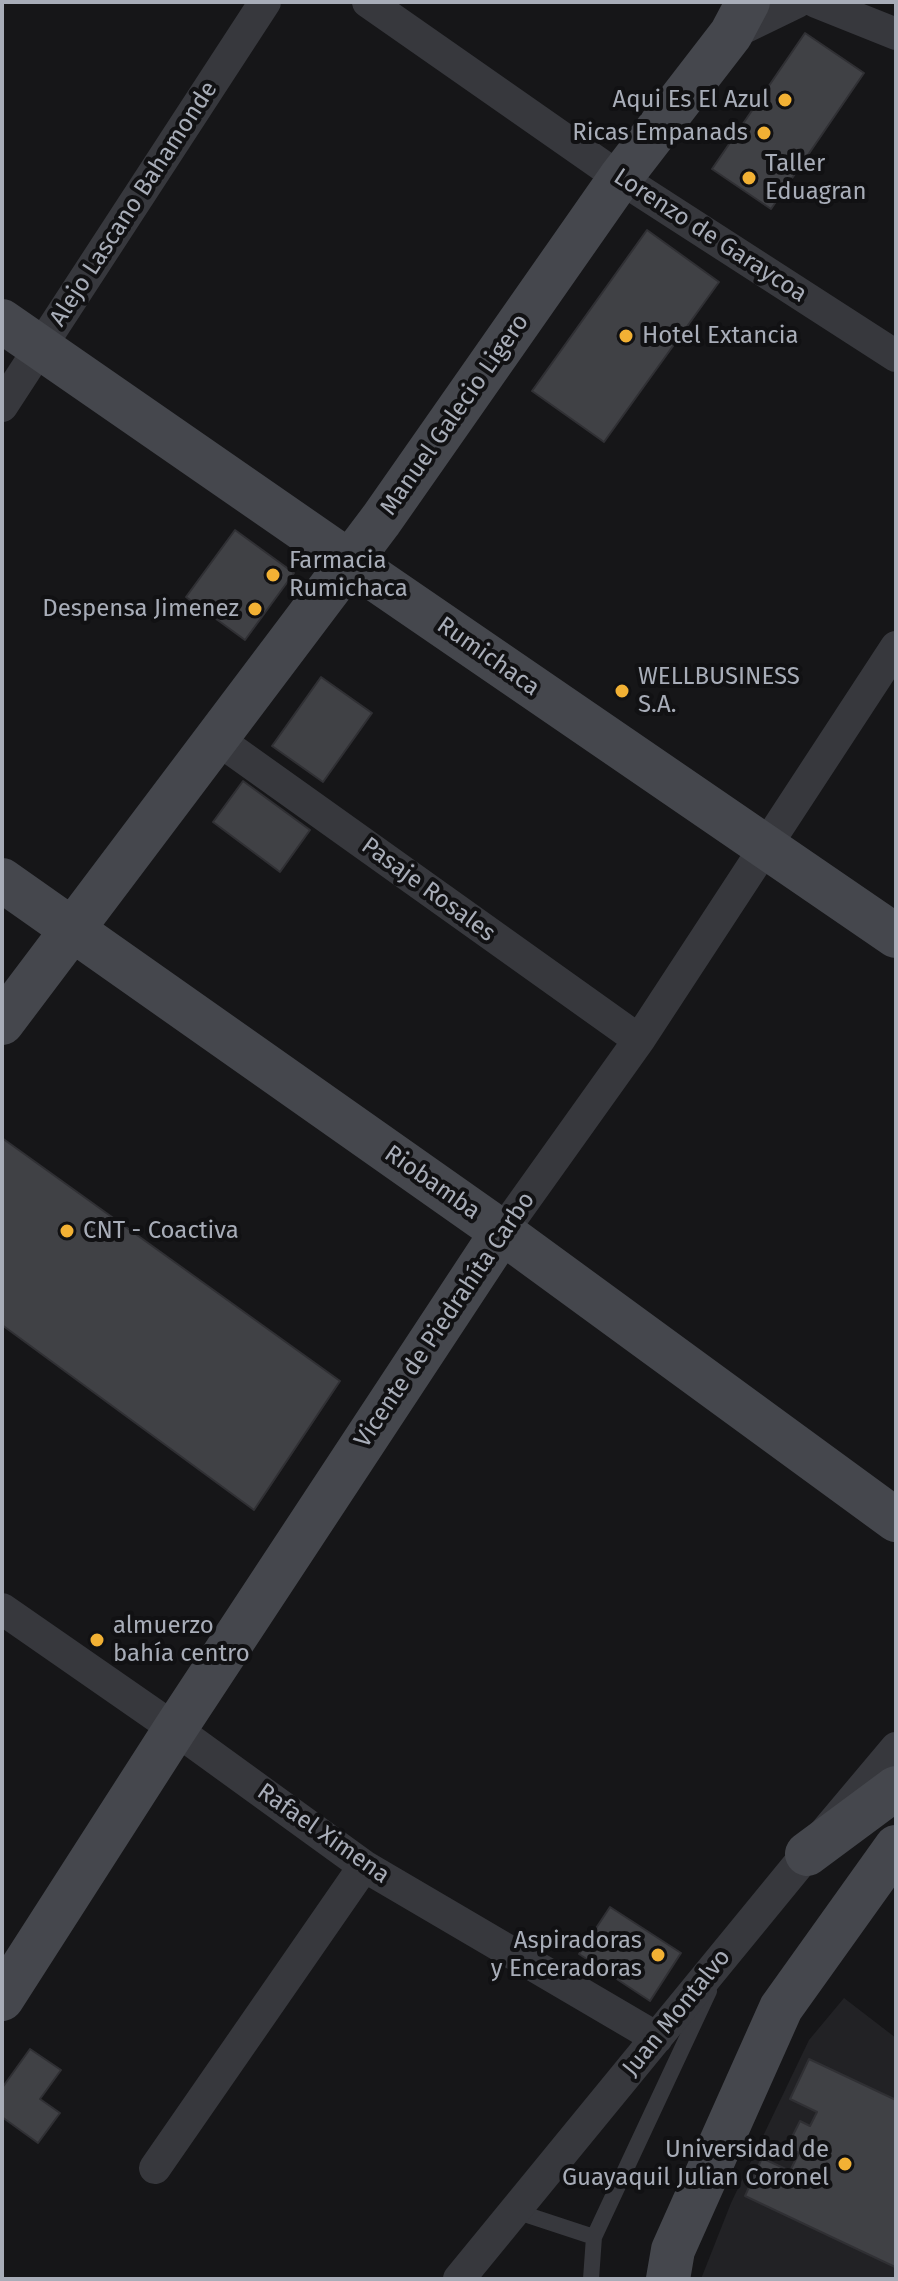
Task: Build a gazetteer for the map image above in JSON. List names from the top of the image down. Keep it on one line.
{"streets":{"main road":["Manuel Galecio Ligero","Rumichaca","Riobamba","Vicente de Piedrahíta Carbo"],"street":["Alejo Lascano Bahamonde","Lorenzo de Garaycoa","Pasaje Rosales","Rafael Ximena","Juan Montalvo"]},"crossings":[["Alejo Lascano Bahamonde","Rumichaca"],["Lorenzo de Garaycoa","Manuel Galecio Ligero"],["Manuel Galecio Ligero","Rumichaca"],["Manuel Galecio Ligero","Pasaje Rosales"],["Manuel Galecio Ligero","Riobamba"],["Rumichaca","Vicente de Piedrahíta Carbo"],["Pasaje Rosales","Vicente de Piedrahíta Carbo"],["Riobamba","Vicente de Piedrahíta Carbo"],["Vicente de Piedrahíta Carbo","Rafael Ximena"],["Rafael Ximena","Juan Montalvo"]],"places":["Aqui Es El Azul","Ricas Empanads","Taller Eduagran","Hotel Extancia","Farmacia Rumichaca","Despensa Jimenez","WELLBUSINESS S.A.","CNT - Coactiva","almuerzo bahía centro","Aspiradoras y Enceradoras","Universidad de Guayaquil Julian Coronel"]}
